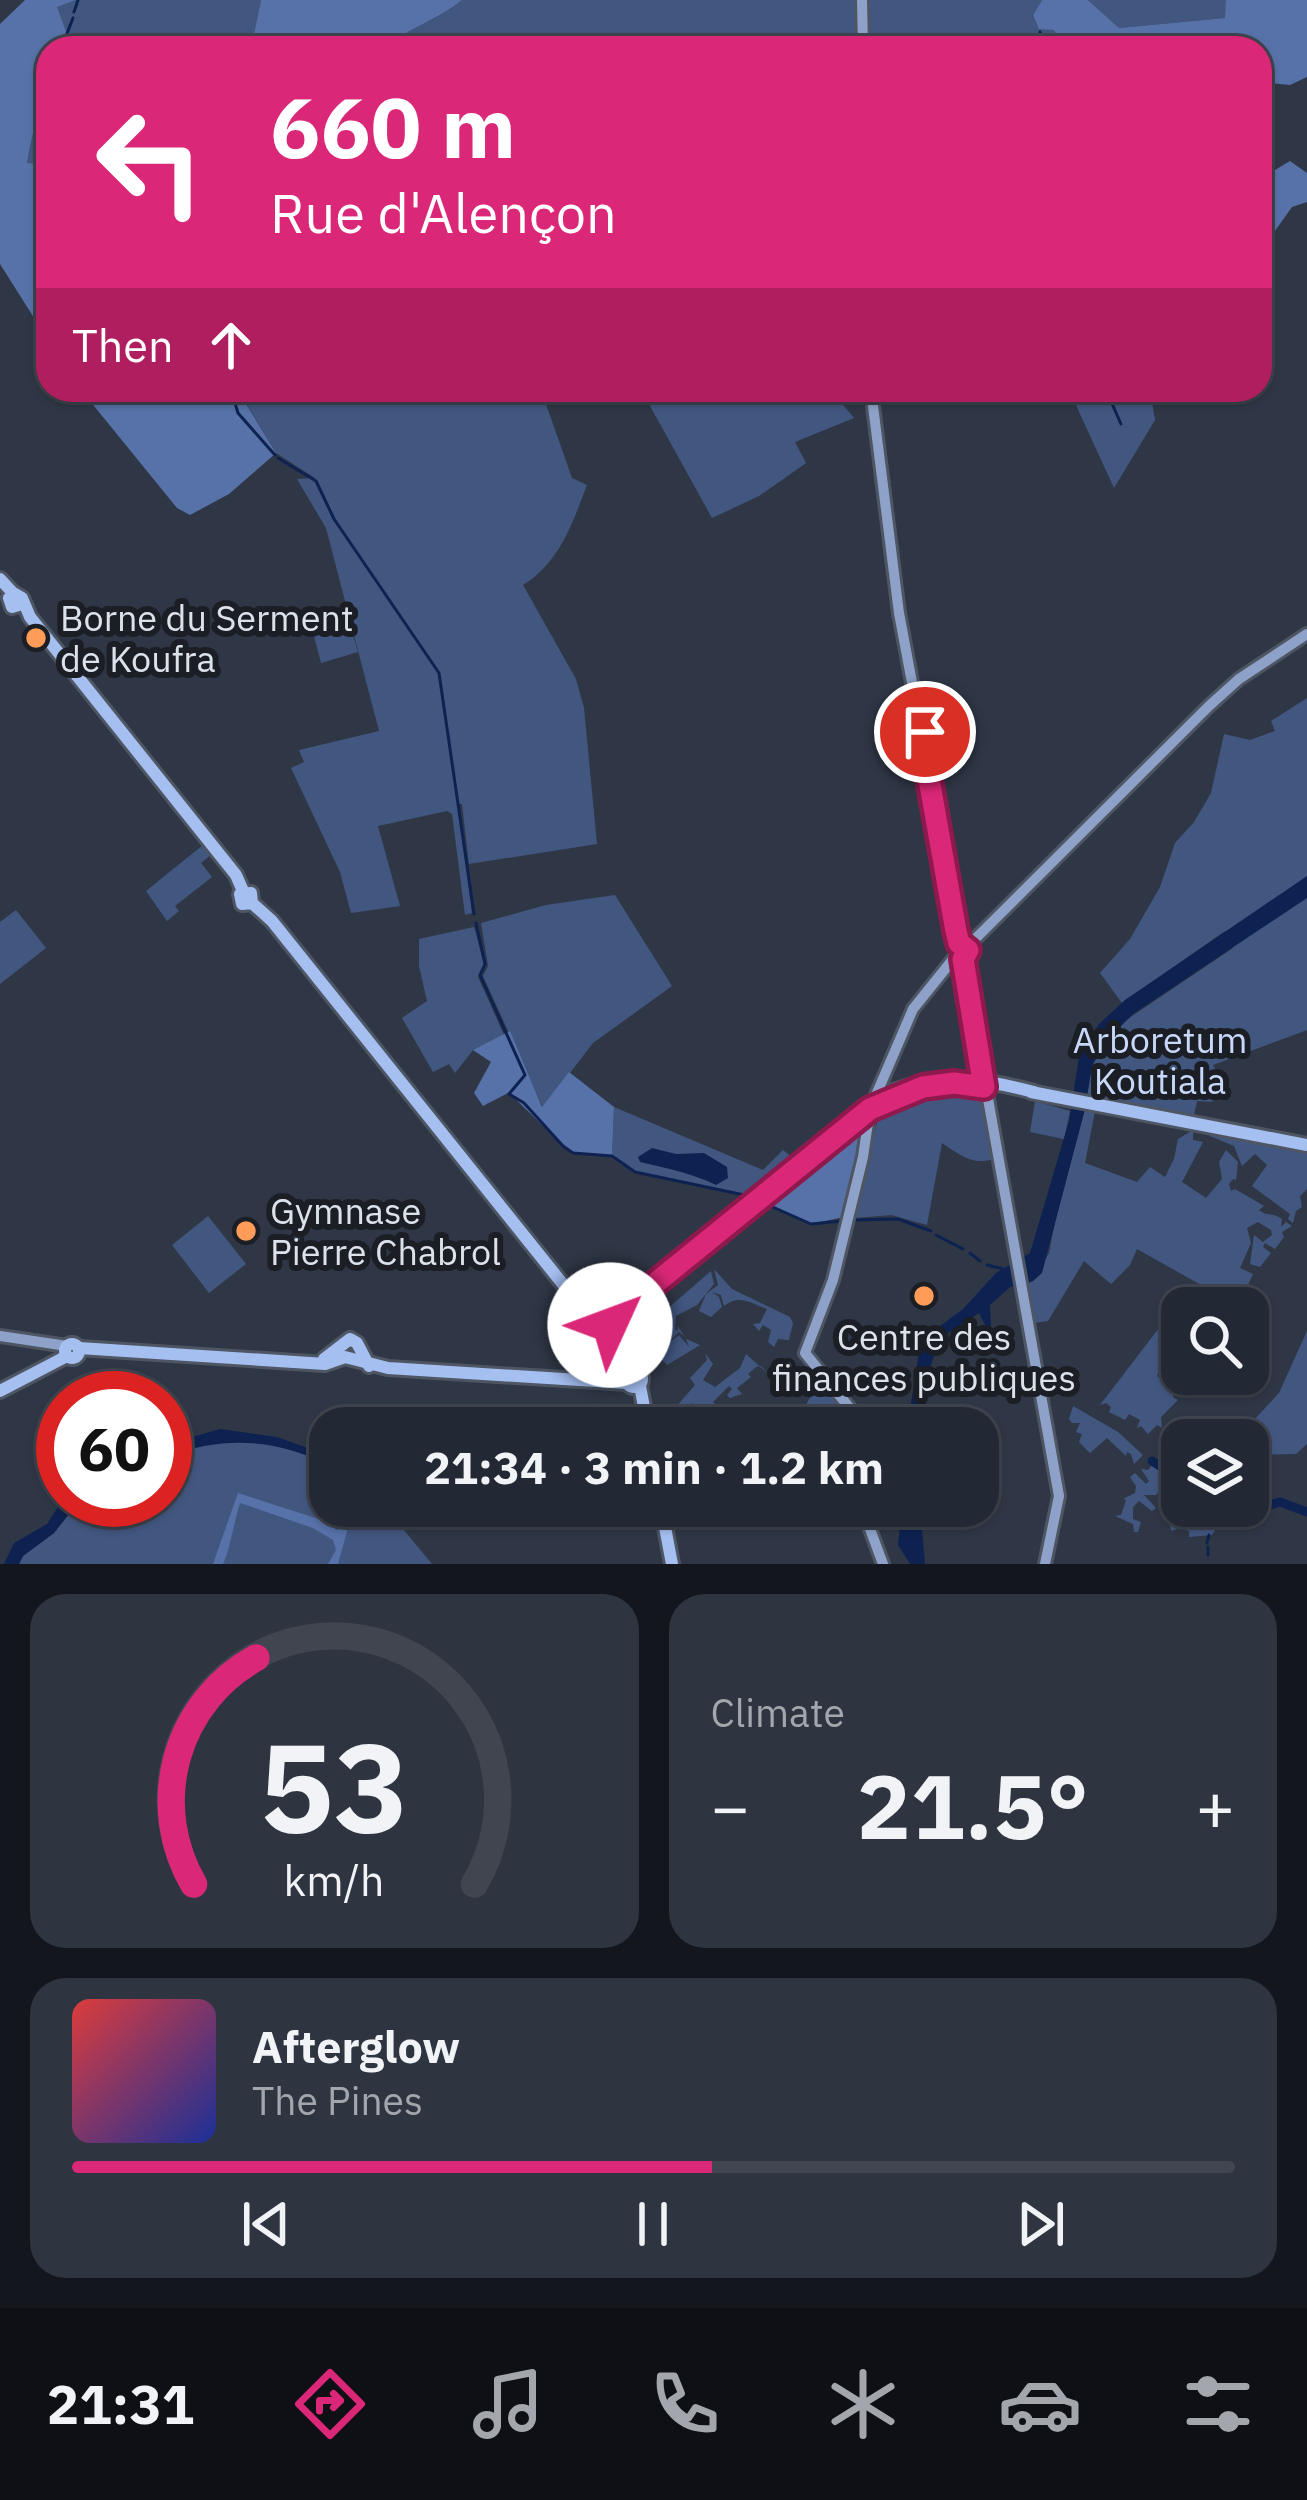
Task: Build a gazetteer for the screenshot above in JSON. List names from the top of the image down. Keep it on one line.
{"parks":["Arboretum Koutiala"],"places":["Borne du Serment de Koufra","Gymnase Pierre Chabrol","Centre des finances publiques"],"page":{"turn":["660 m","Rue d'Alençon"],"then":"Then","limit":"60","trip":"21:34 · 3 min · 1.2 km","tile":"Climate","heat":["−","21.5°","+"],"song":["Afterglow","The Pines"],"tabs":"21:31","gauge":["53","km/h"]}}
